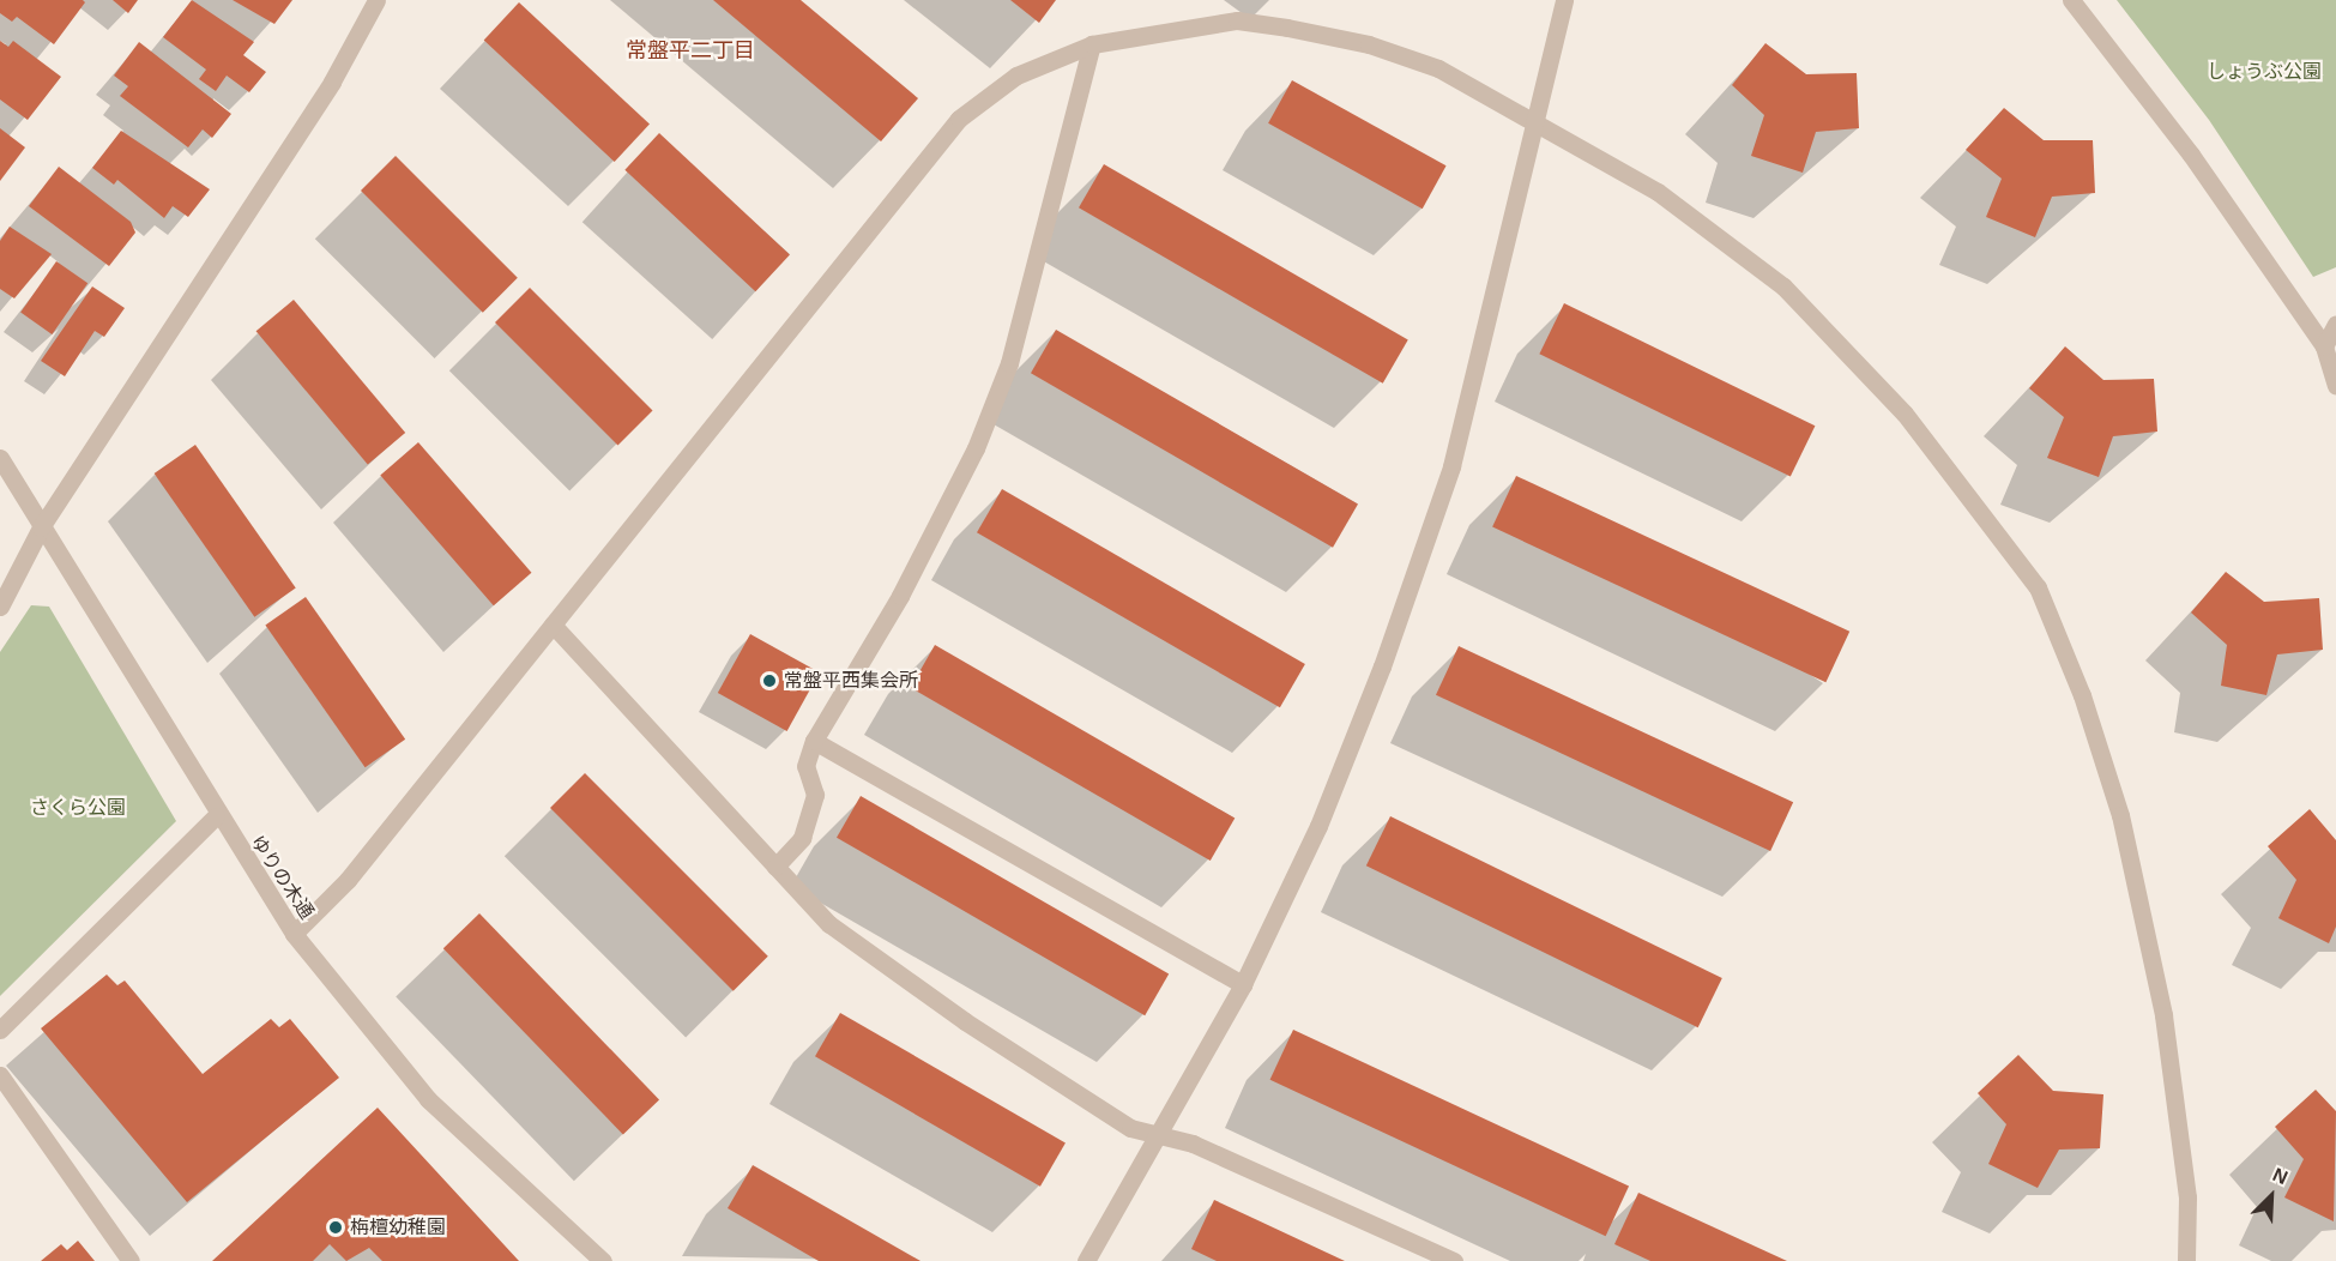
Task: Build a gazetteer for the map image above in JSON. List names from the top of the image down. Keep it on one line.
{"streets":{"street":["ゆりの木通"]},"districts":["常盤平二丁目"],"parks":["しょうぶ公園","さくら公園"],"places":["常盤平西集会所","栴檀幼稚園"],"north":"top right"}
